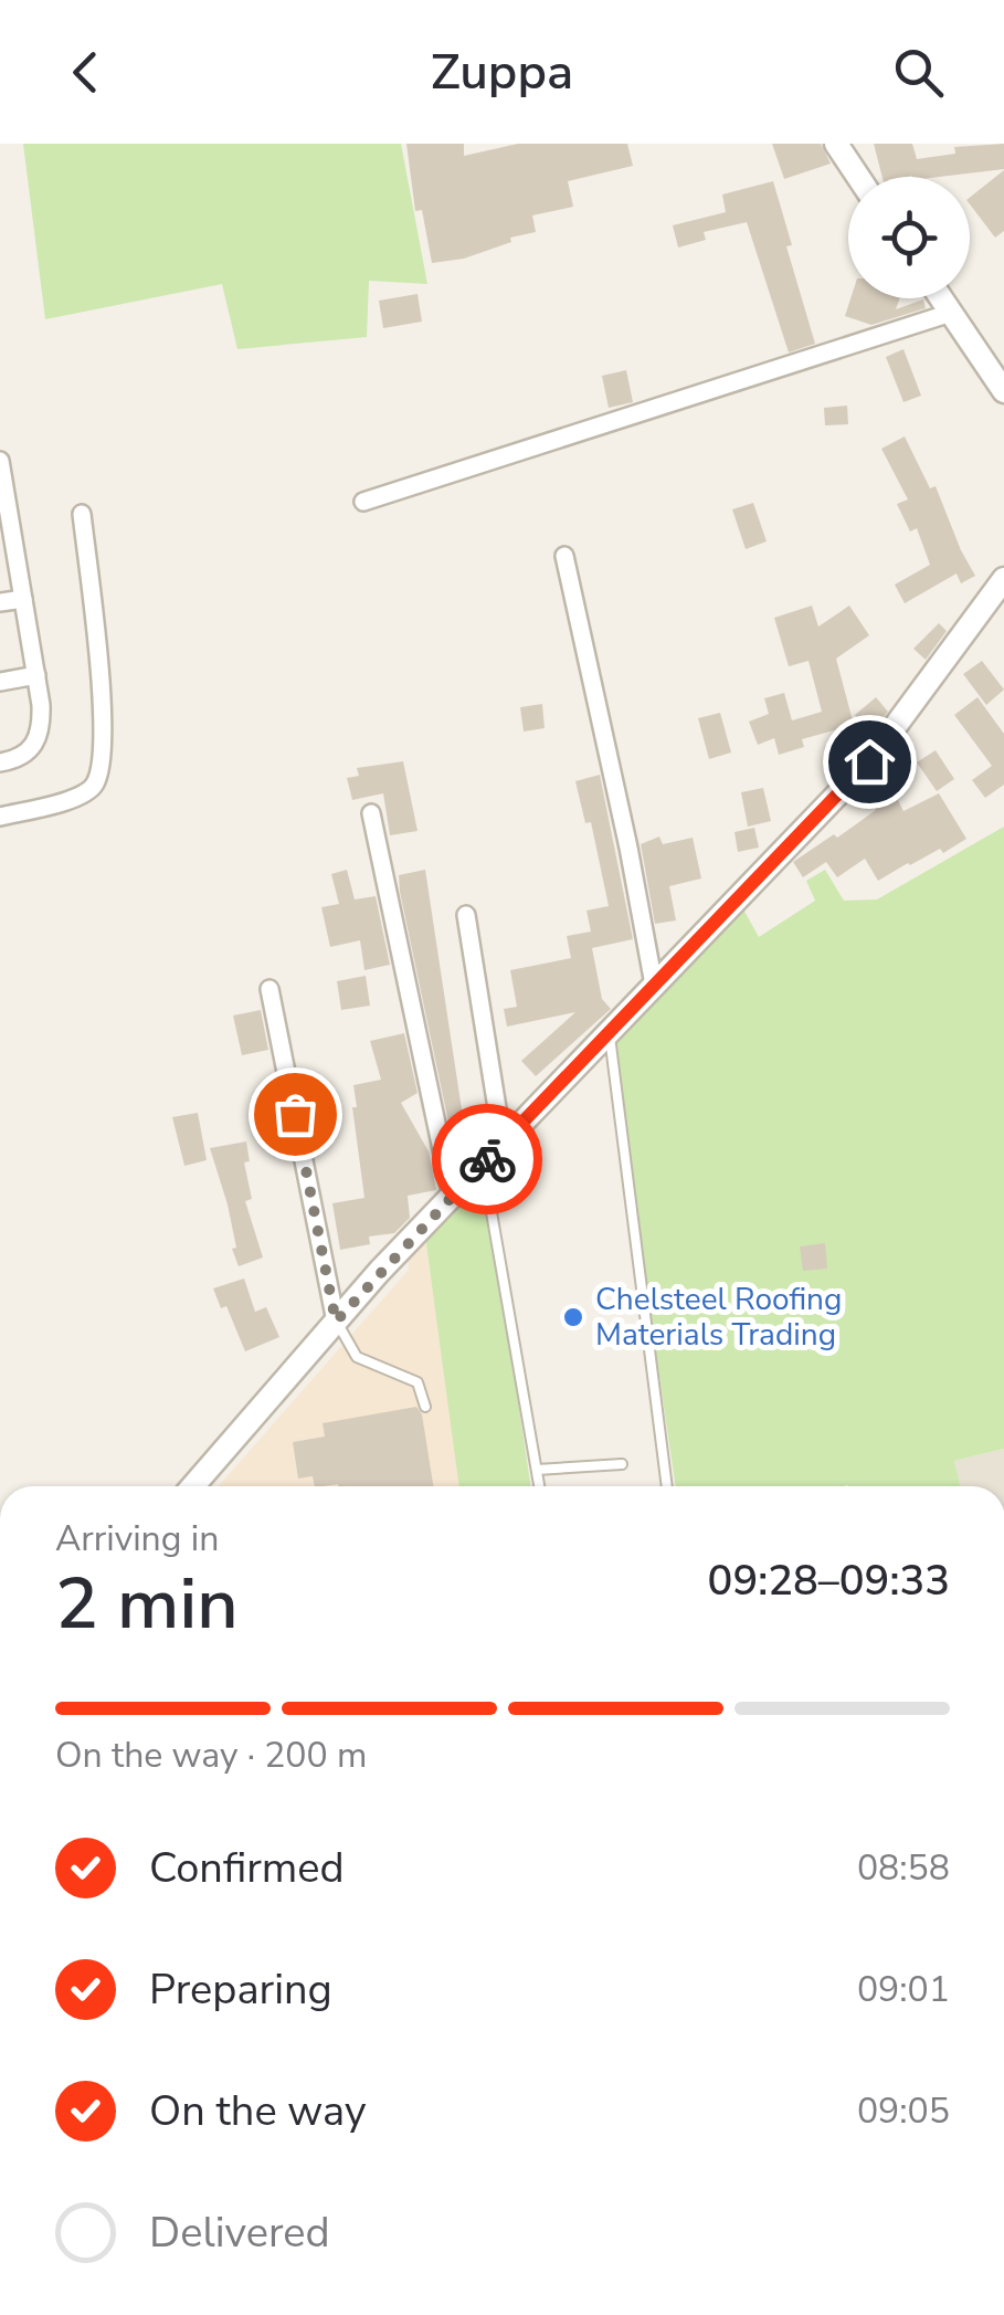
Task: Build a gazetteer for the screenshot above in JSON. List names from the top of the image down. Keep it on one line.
{"places":["Chelsteel Roofing Materials Trading"],"page":{"header":"Zuppa","heading":["2 min","Arriving in","09:28–09:33"],"bar":"On the way · 200 m","list":[["Confirmed","08:58"],["Preparing","09:01"],["On the way","09:05"],"Delivered"]}}
